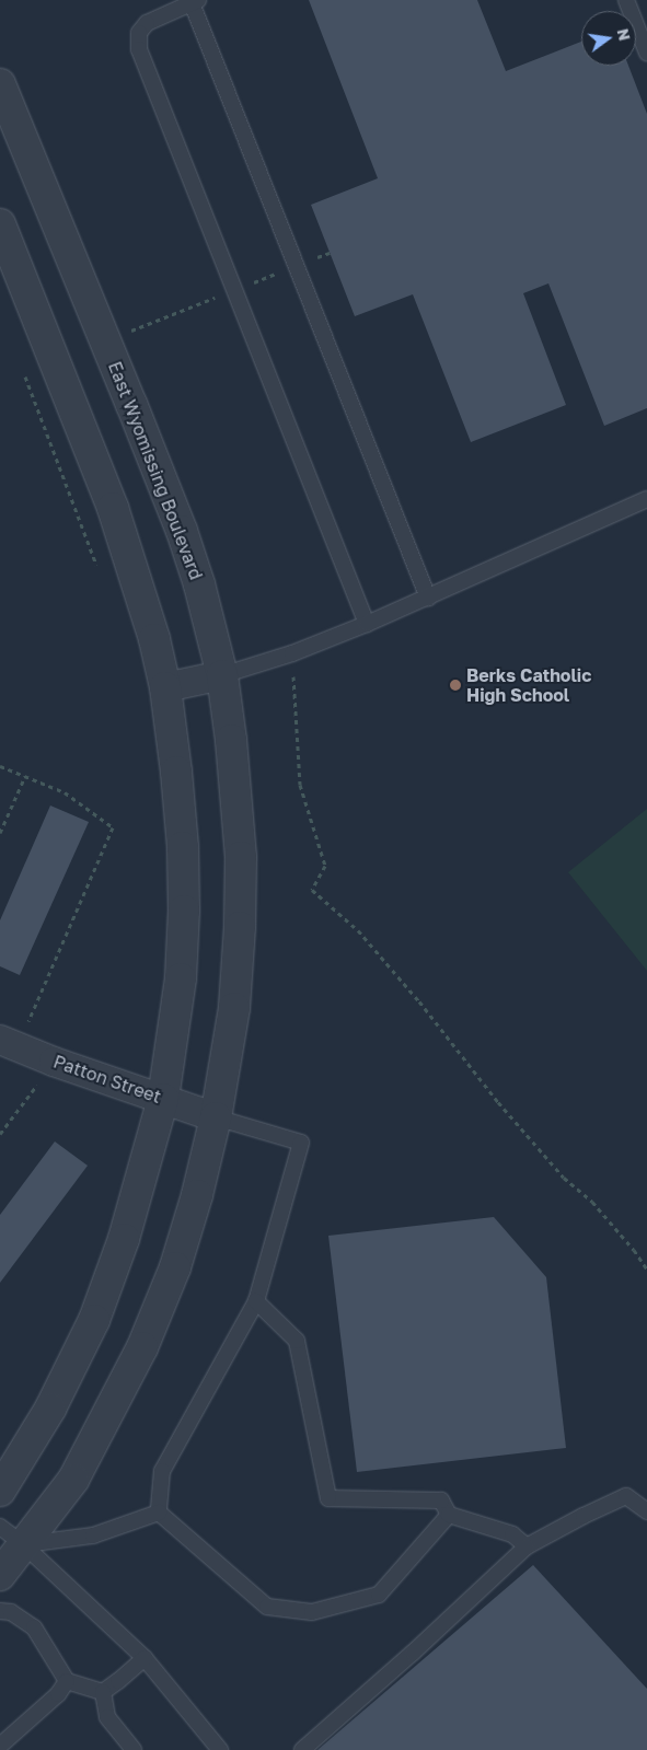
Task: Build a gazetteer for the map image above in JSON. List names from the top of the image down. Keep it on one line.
{"streets":{"street":["East Wyomissing Boulevard","Patton Street"]},"crossings":[["East Wyomissing Boulevard","Patton Street"]],"places":["Berks Catholic High School"],"north":"right"}
